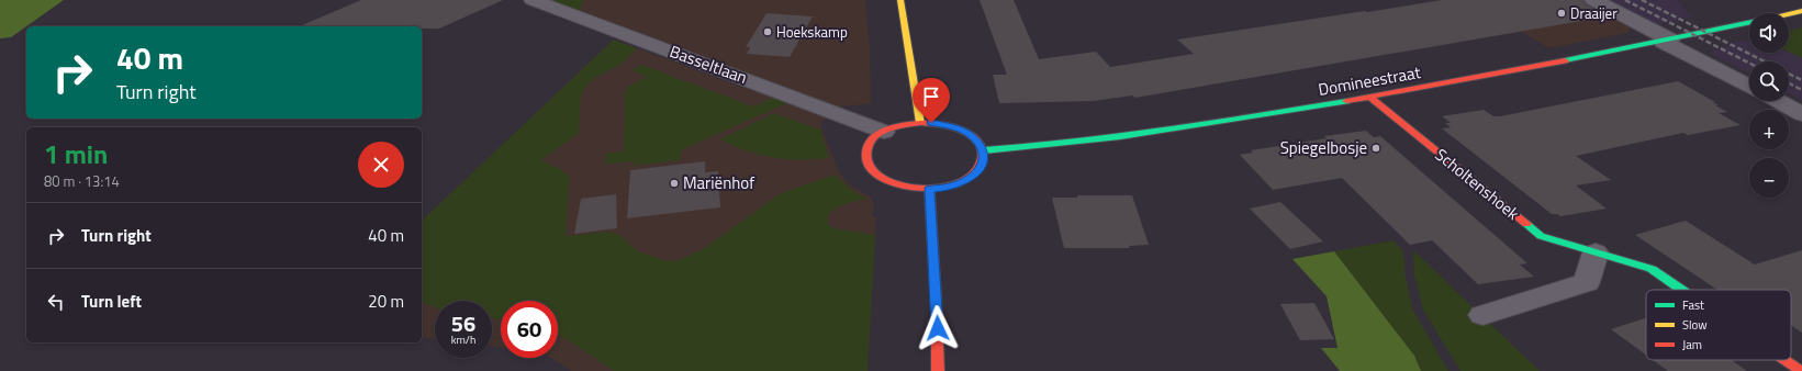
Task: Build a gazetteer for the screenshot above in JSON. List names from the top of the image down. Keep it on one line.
{"streets":{"main road":["Domineestraat","Scholtenshoek"],"street":["Basseltlaan"]},"crossings":[["Basseltlaan","Domineestraat"],["Domineestraat","Scholtenshoek"]],"places":["Draaijer","Hoekskamp","Spiegelbosje","Mariënhof"],"legend":["Fast","Slow","Jam"],"page":{"map_buttons":["+","−"],"turn":["40 m","Turn right"],"heading":["1 min","80 m · 13:14"],"list":[{"name":"Turn right","value":"40 m"},{"name":"Turn left","value":"20 m"}],"speed":"56 km/h","limit":"60"}}
